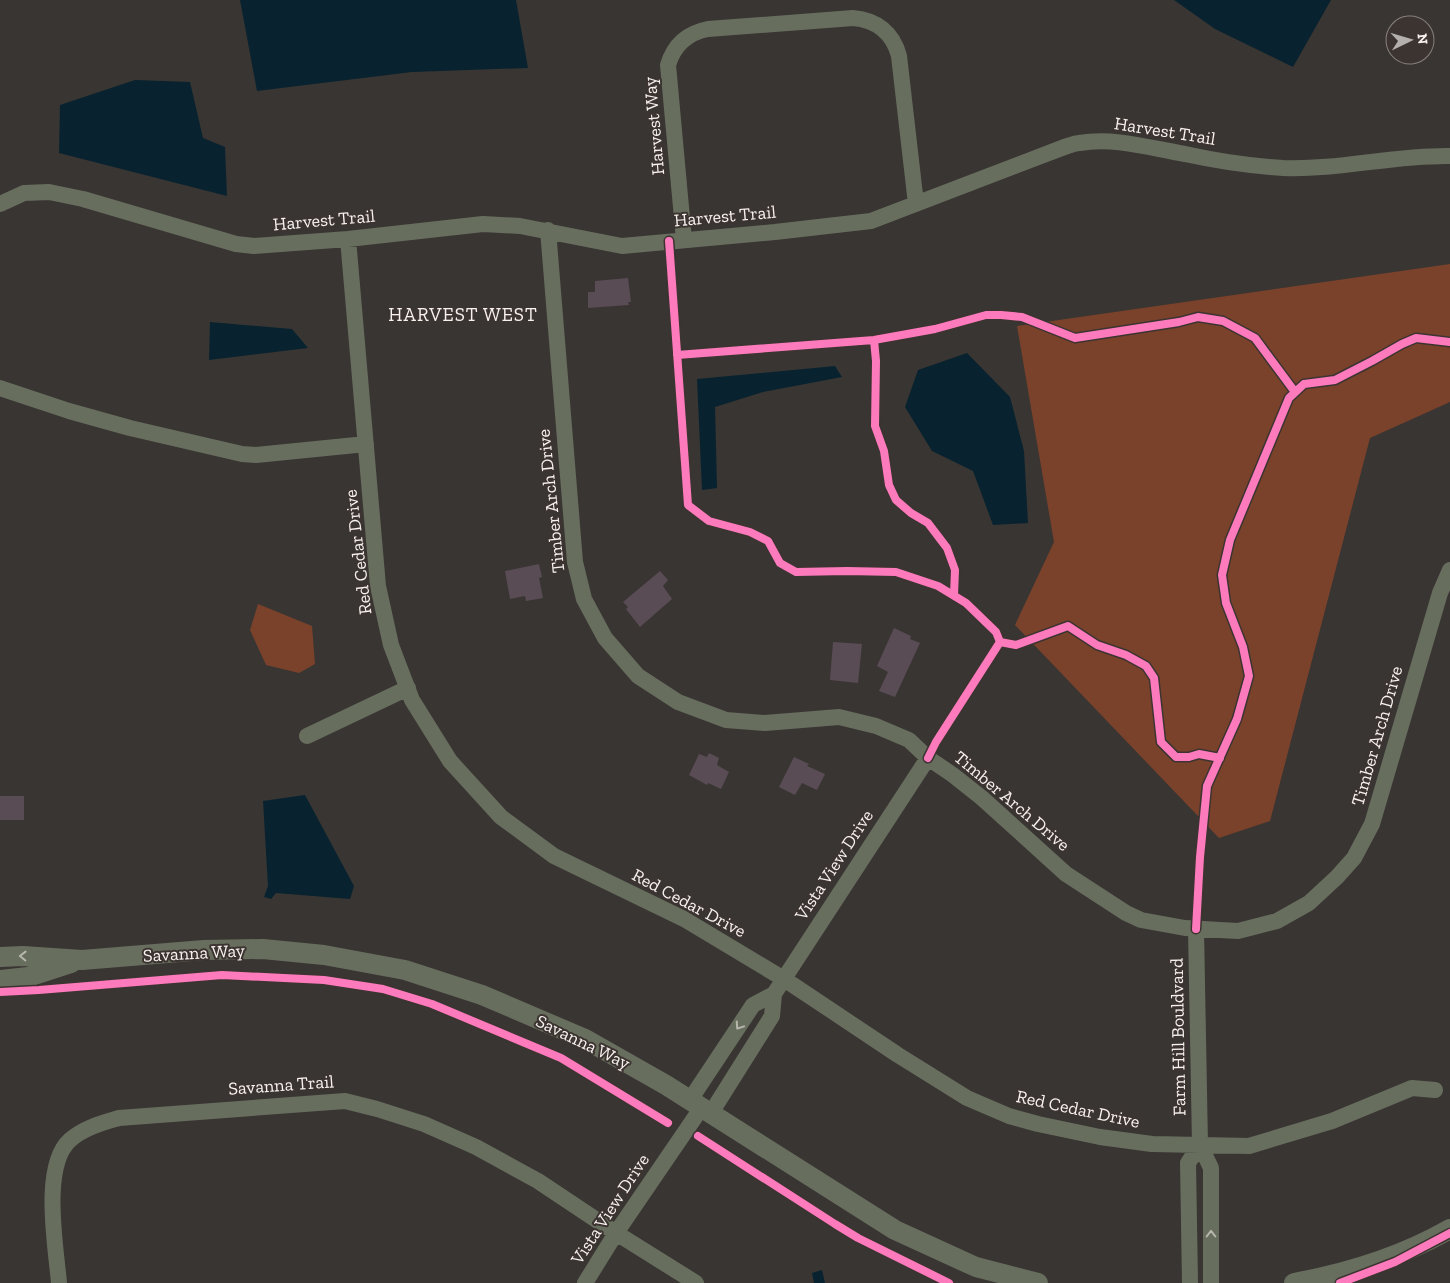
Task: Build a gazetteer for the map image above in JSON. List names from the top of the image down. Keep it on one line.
{"streets":{"street":["Harvest Way","Harvest Trail","Timber Arch Drive","Red Cedar Drive","Vista View Drive","Savanna Way","Farm Hill Bouldvard","Savanna Trail"]},"crossings":[["Harvest Way","Harvest Trail"],["Harvest Trail","Timber Arch Drive"],["Harvest Trail","Red Cedar Drive"],["Timber Arch Drive","Vista View Drive"],["Timber Arch Drive","Farm Hill Bouldvard"],["Red Cedar Drive","Vista View Drive"],["Red Cedar Drive","Farm Hill Bouldvard"],["Vista View Drive","Savanna Way"],["Vista View Drive","Savanna Trail"]],"districts":["HARVEST WEST"],"north":"right"}
